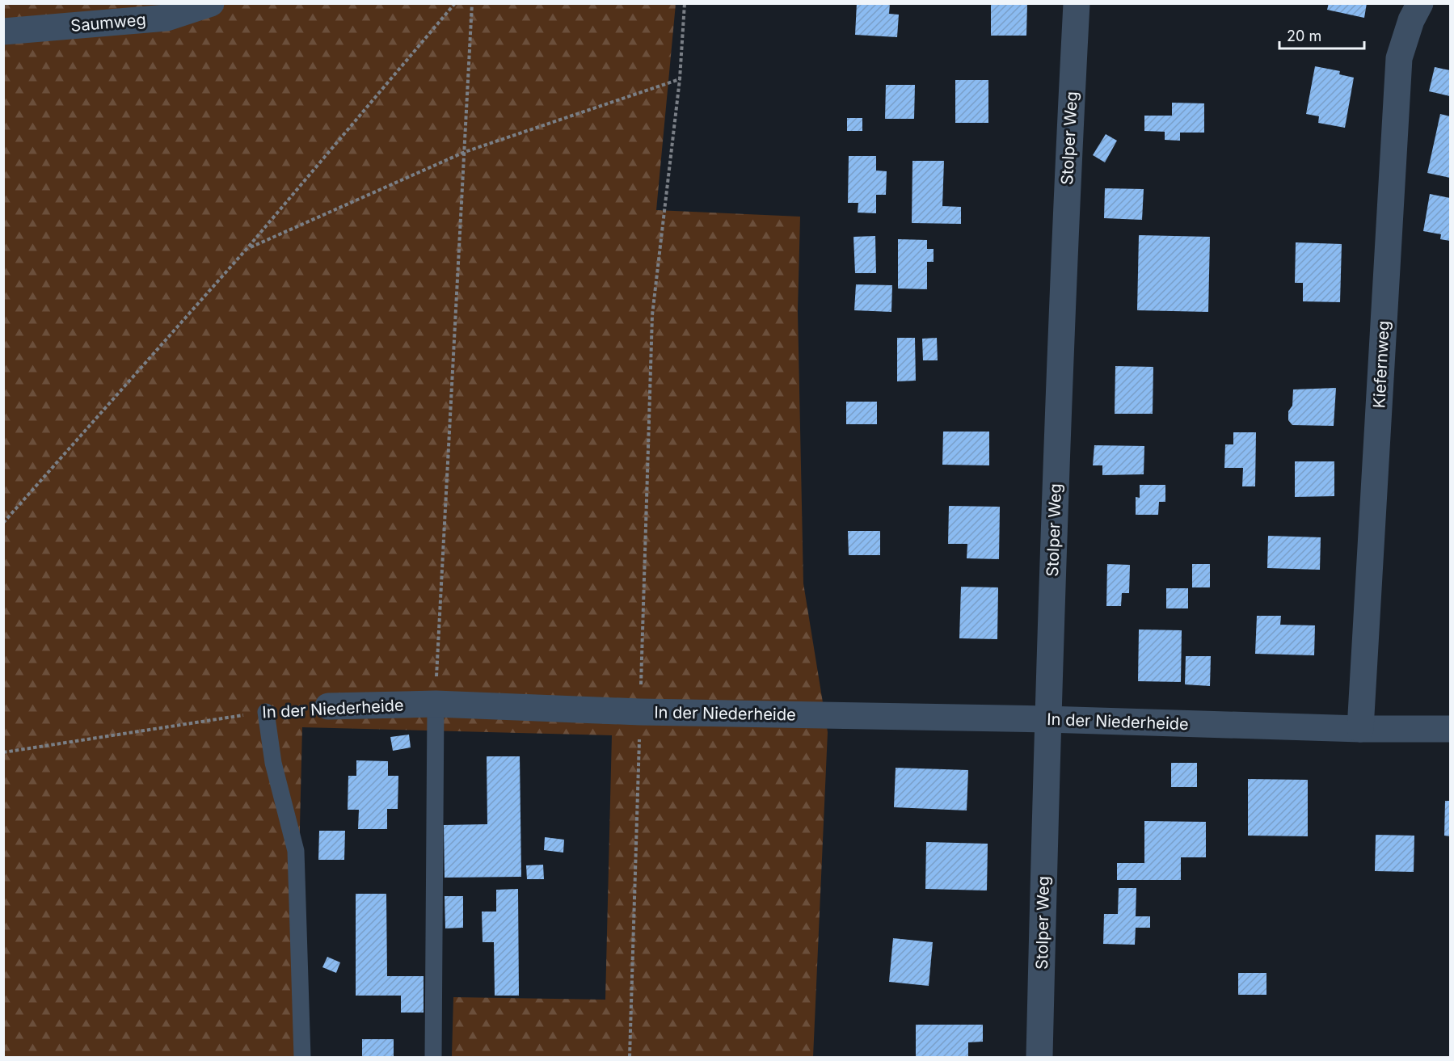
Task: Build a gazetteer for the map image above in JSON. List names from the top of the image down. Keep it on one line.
{"streets":{"street":["Saumweg","Stolper Weg","Kiefernweg","In der Niederheide"]},"crossings":[["Stolper Weg","In der Niederheide"],["Kiefernweg","In der Niederheide"]],"scale_bar":"20 m"}
